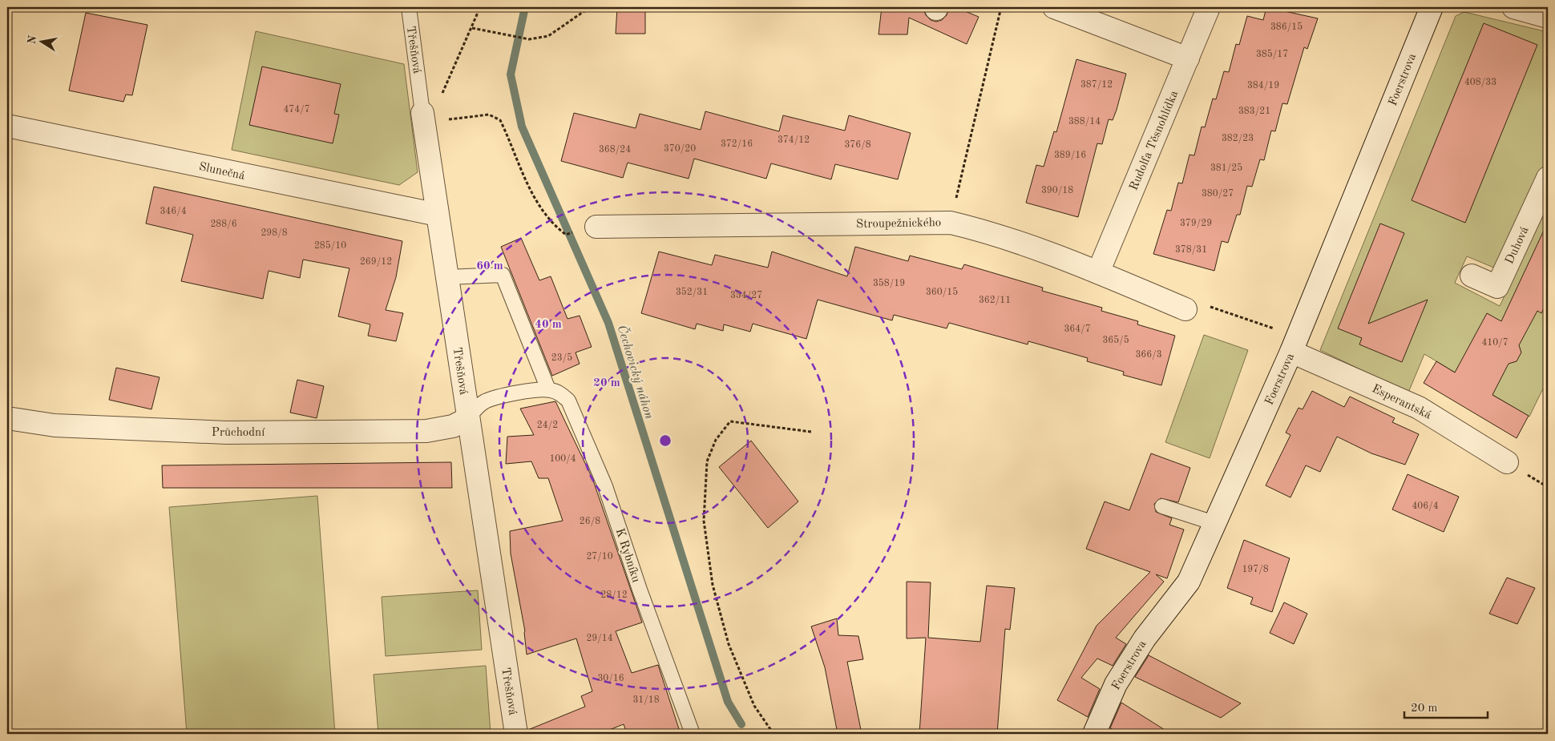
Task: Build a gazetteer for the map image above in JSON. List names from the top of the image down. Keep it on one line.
{"streets":{"street":["Třešňová","Foerstrova","Rudolfa Těsnohlídka","Slunečná","Stroupežnického","Duhová","Esperantská","Průchodní"],"lane":["K Rybníku"]},"crossings":[["Třešňová","Slunečná"],["Třešňová","Průchodní"],["Foerstrova","Esperantská"],["Rudolfa Těsnohlídka","Stroupežnického"]],"water":["Čechovický náhon"],"house_numbers":["386/15","385/17","408/33","387/12","384/19","474/7","383/21","388/14","382/23","374/12","372/16","376/8","370/20","368/24","389/16","381/25","390/18","380/27","346/4","379/29","288/6","298/8","285/10","378/31","269/12","358/19","352/31","360/15","354/27","362/11","364/7","365/5","410/7","366/3","23/5","24/2","100/4","406/4","26/8","27/10","197/8","28/12","29/14","30/16","31/18"],"scale_bar":"20 m","north":"left","rings":["60 m","40 m","20 m"]}
